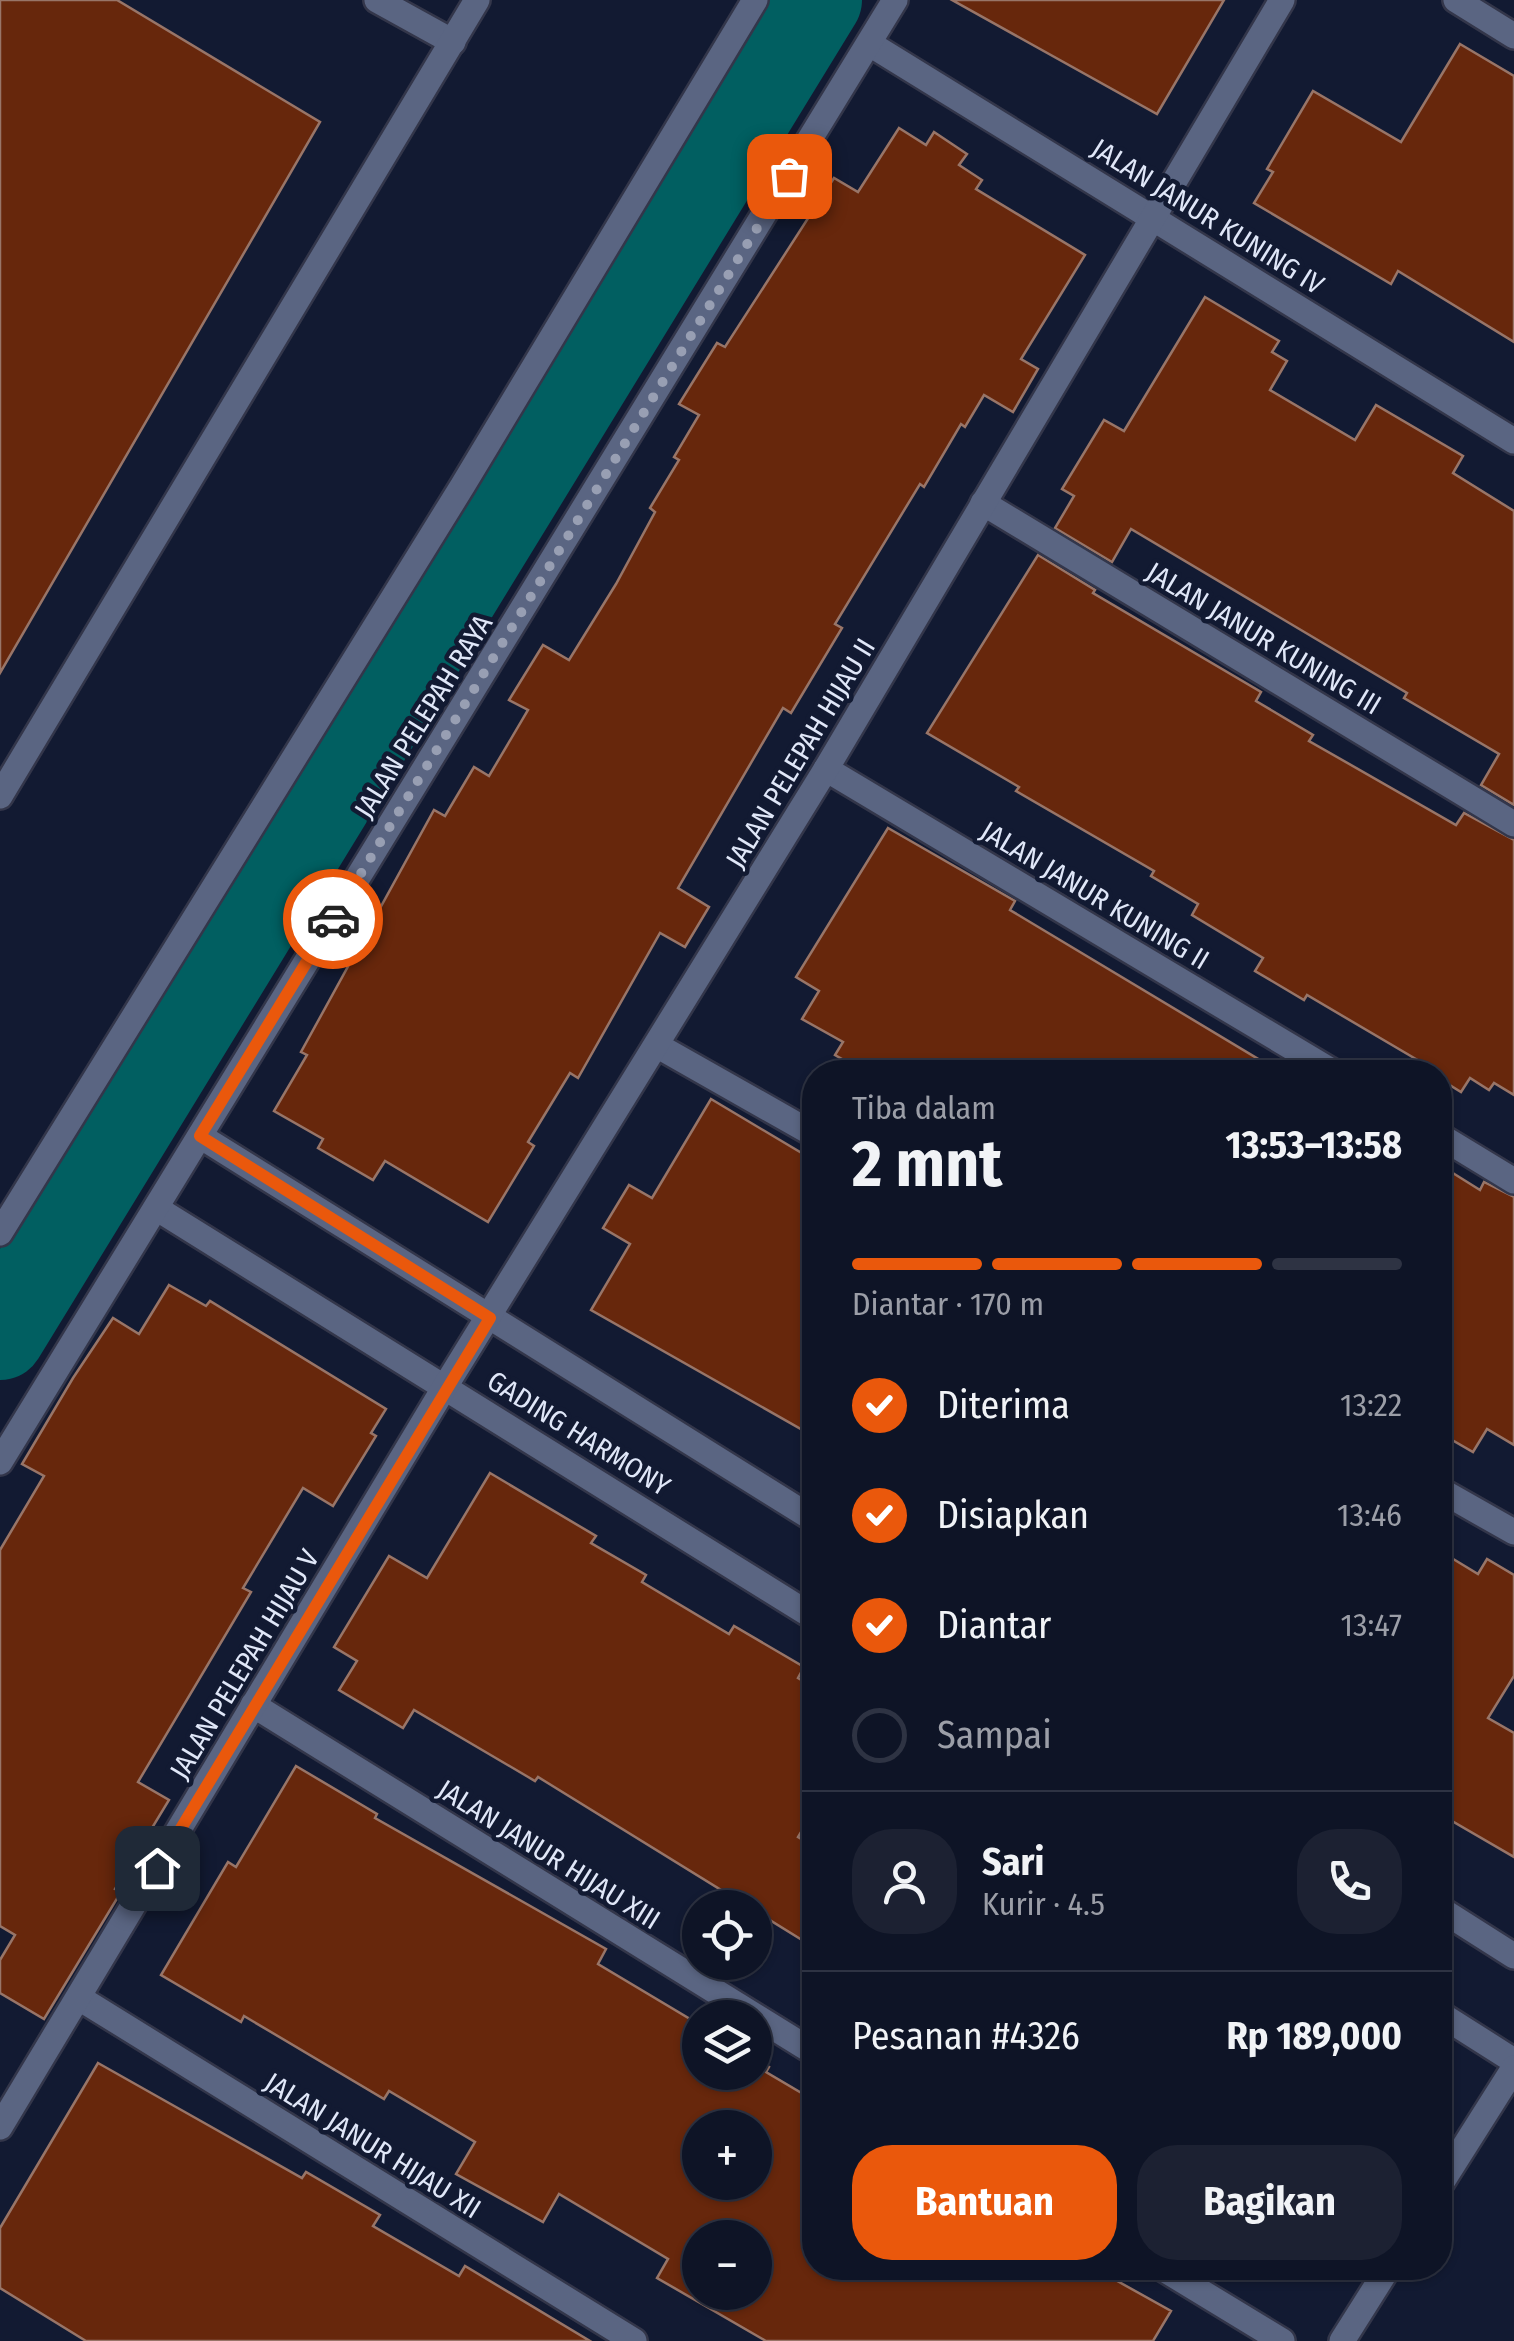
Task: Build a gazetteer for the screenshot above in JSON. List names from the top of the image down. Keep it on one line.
{"streets":{"street":["JALAN JANUR KUNING IV","JALAN JANUR KUNING III","JALAN PELEPAH RAYA","JALAN PELEPAH HIJAU II","JALAN JANUR KUNING II","GADING HARMONY","JALAN PELEPAH HIJAU V","JALAN JANUR HIJAU XIII","JALAN JANUR HIJAU XII"]},"crossings":[["JALAN JANUR KUNING IV","JALAN PELEPAH RAYA"],["JALAN JANUR KUNING IV","JALAN PELEPAH HIJAU II"],["JALAN JANUR KUNING III","JALAN PELEPAH HIJAU II"],["JALAN PELEPAH RAYA","GADING HARMONY"],["JALAN PELEPAH HIJAU II","JALAN JANUR KUNING II"],["JALAN PELEPAH HIJAU II","GADING HARMONY"],["JALAN PELEPAH HIJAU II","JALAN PELEPAH HIJAU V"],["GADING HARMONY","JALAN PELEPAH HIJAU V"],["JALAN PELEPAH HIJAU V","JALAN JANUR HIJAU XIII"],["JALAN PELEPAH HIJAU V","JALAN JANUR HIJAU XII"]],"page":{"heading":["2 mnt","Tiba dalam","13:53–13:58"],"panel":["Sari","Kurir · 4.5","Pesanan #4326","Rp 189,000"],"bar":"Diantar · 170 m","list":[["Diterima","13:22"],["Disiapkan","13:46"],["Diantar","13:47"],"Sampai"],"map_buttons":["+","−"],"buttons":["Bantuan","Bagikan"]}}
